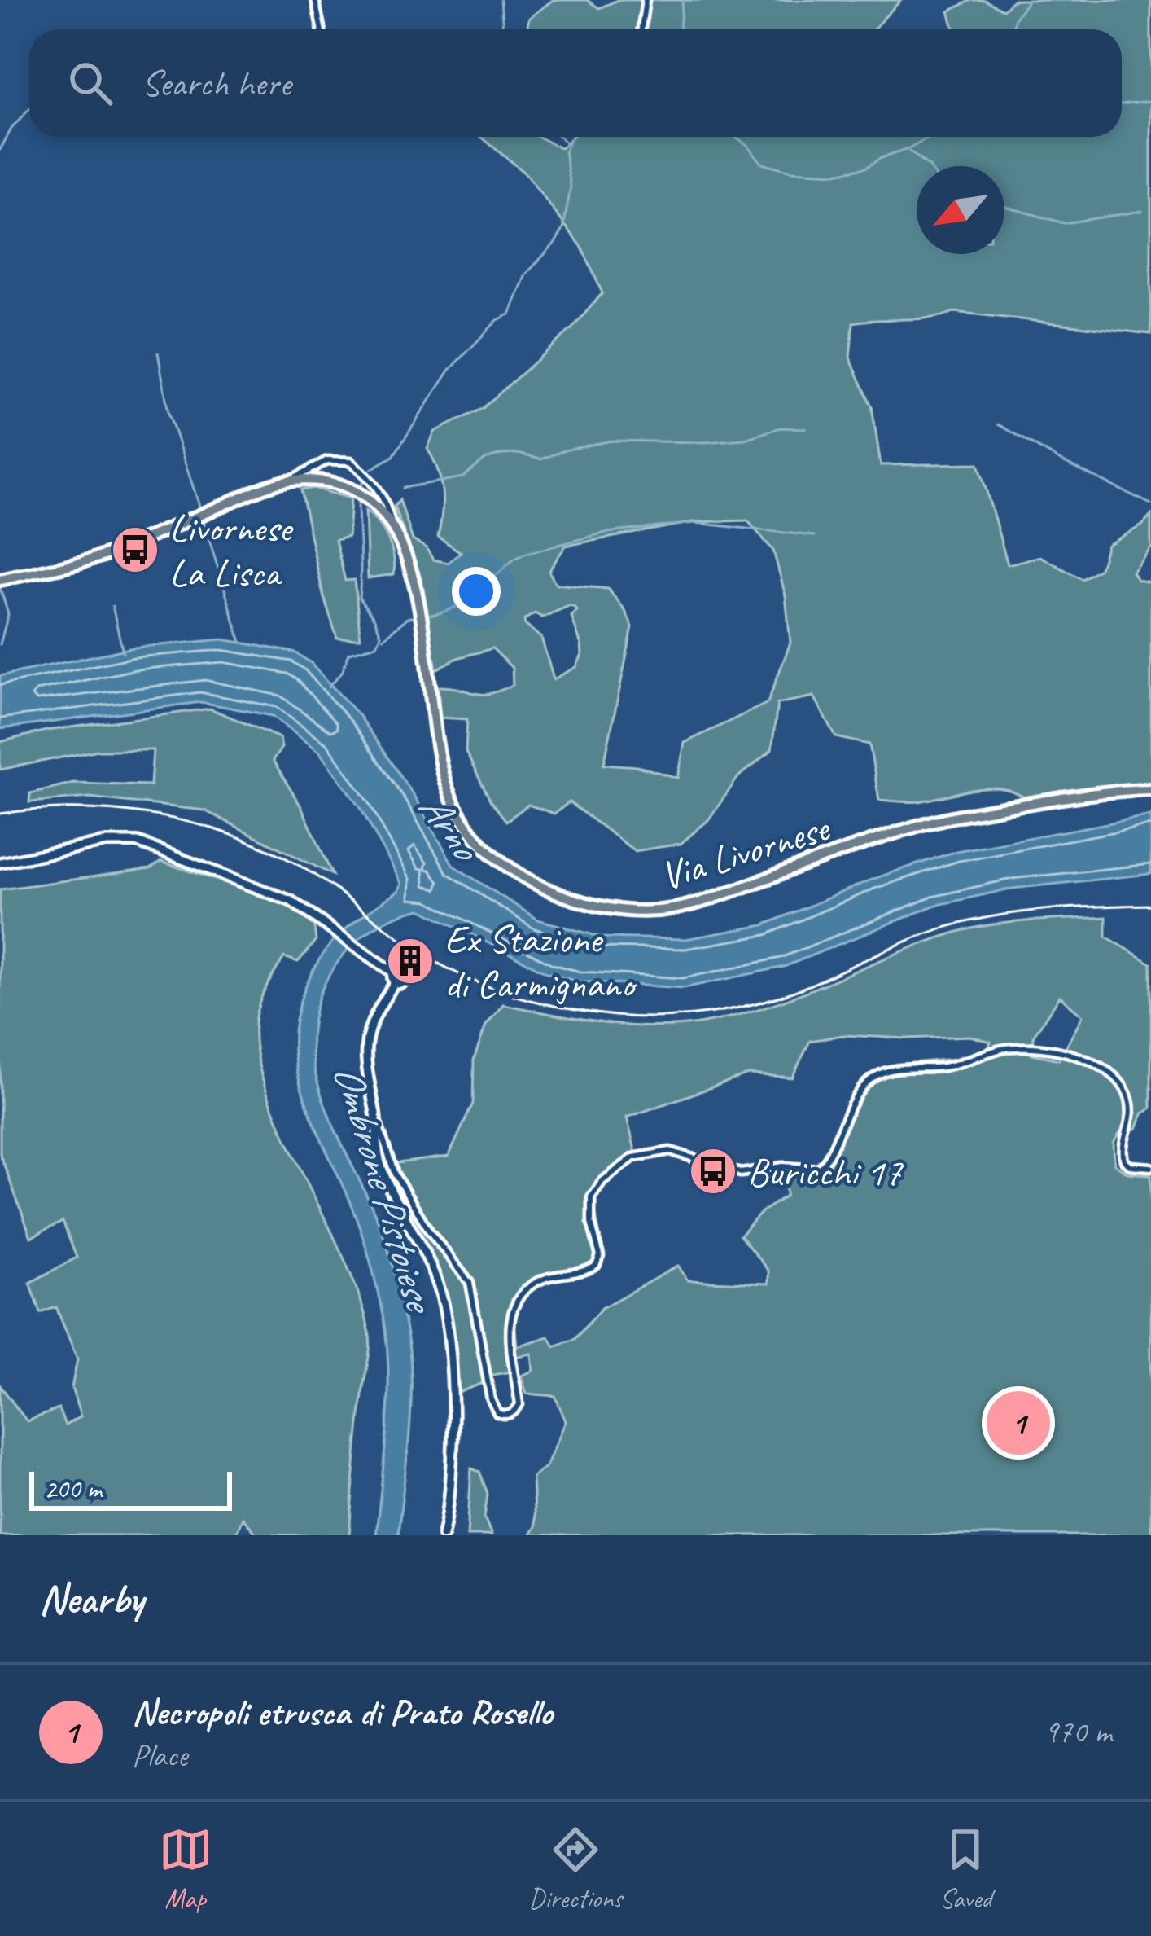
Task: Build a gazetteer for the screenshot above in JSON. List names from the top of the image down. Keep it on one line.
{"streets":{"main road":["Via Livornese"]},"water":["Arno","Ombrone Pistoiese"],"places":{"bus stop":["Livornese La Lisca","Buricchi 17"],"building":["Ex Stazione di Carmignano"]},"scale_bar":"200 m","north":"bottom left","page":{"search":"Search here","pins":"1","scale":"200 m","heading":"Nearby","list":[{"mark":"1","name":"Necropoli etrusca di Prato Rosello","note":"Place","value":"970 m"}],"nav":["Map","Directions","Saved"]}}
